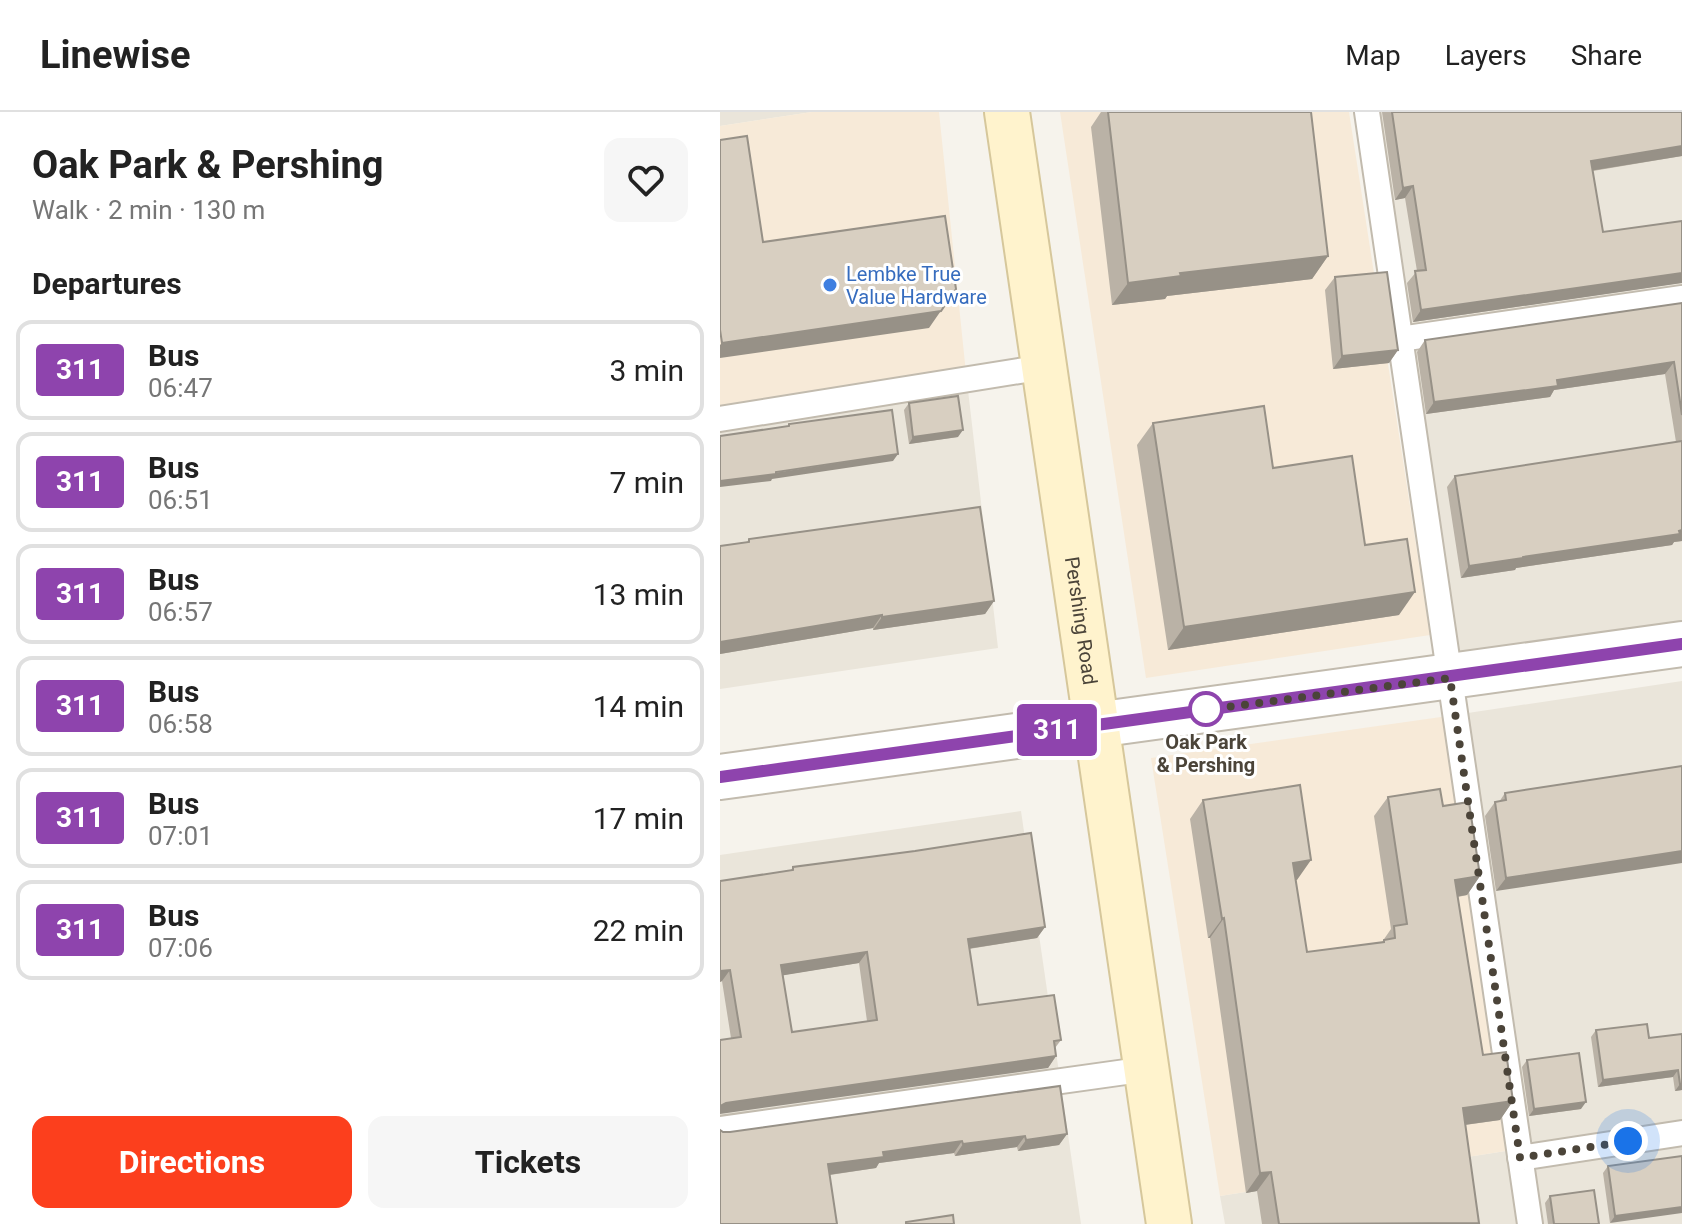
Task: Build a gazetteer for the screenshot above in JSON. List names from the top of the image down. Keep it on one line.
{"streets":{"main road":["Pershing Road"]},"places":["Lembke True Value Hardware","Oak Park & Pershing"],"lines":["bus line 311"],"page":{"header":"Linewise","nav":["Map","Layers","Share"],"heading":[["Oak Park & Pershing","Walk · 2 min · 130 m"],"Departures"],"on_map":"311","list":[{"mark":"311","name":"Bus","note":"06:47","value":"3 min"},{"mark":"311","name":"Bus","note":"06:51","value":"7 min"},{"mark":"311","name":"Bus","note":"06:57","value":"13 min"},{"mark":"311","name":"Bus","note":"06:58","value":"14 min"},{"mark":"311","name":"Bus","note":"07:01","value":"17 min"},{"mark":"311","name":"Bus","note":"07:06","value":"22 min"}],"buttons":["Directions","Tickets"]}}
